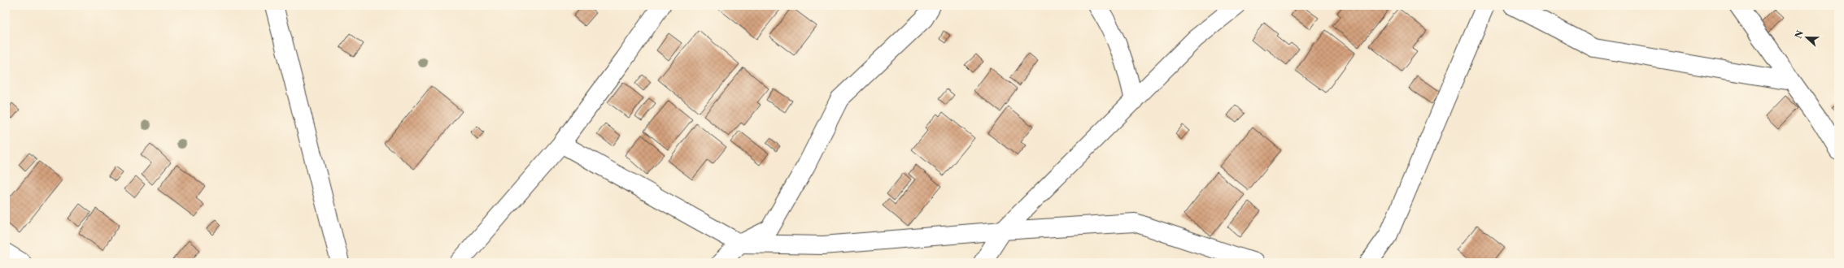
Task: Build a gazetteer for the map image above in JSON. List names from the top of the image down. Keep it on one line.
{"north":"left"}
